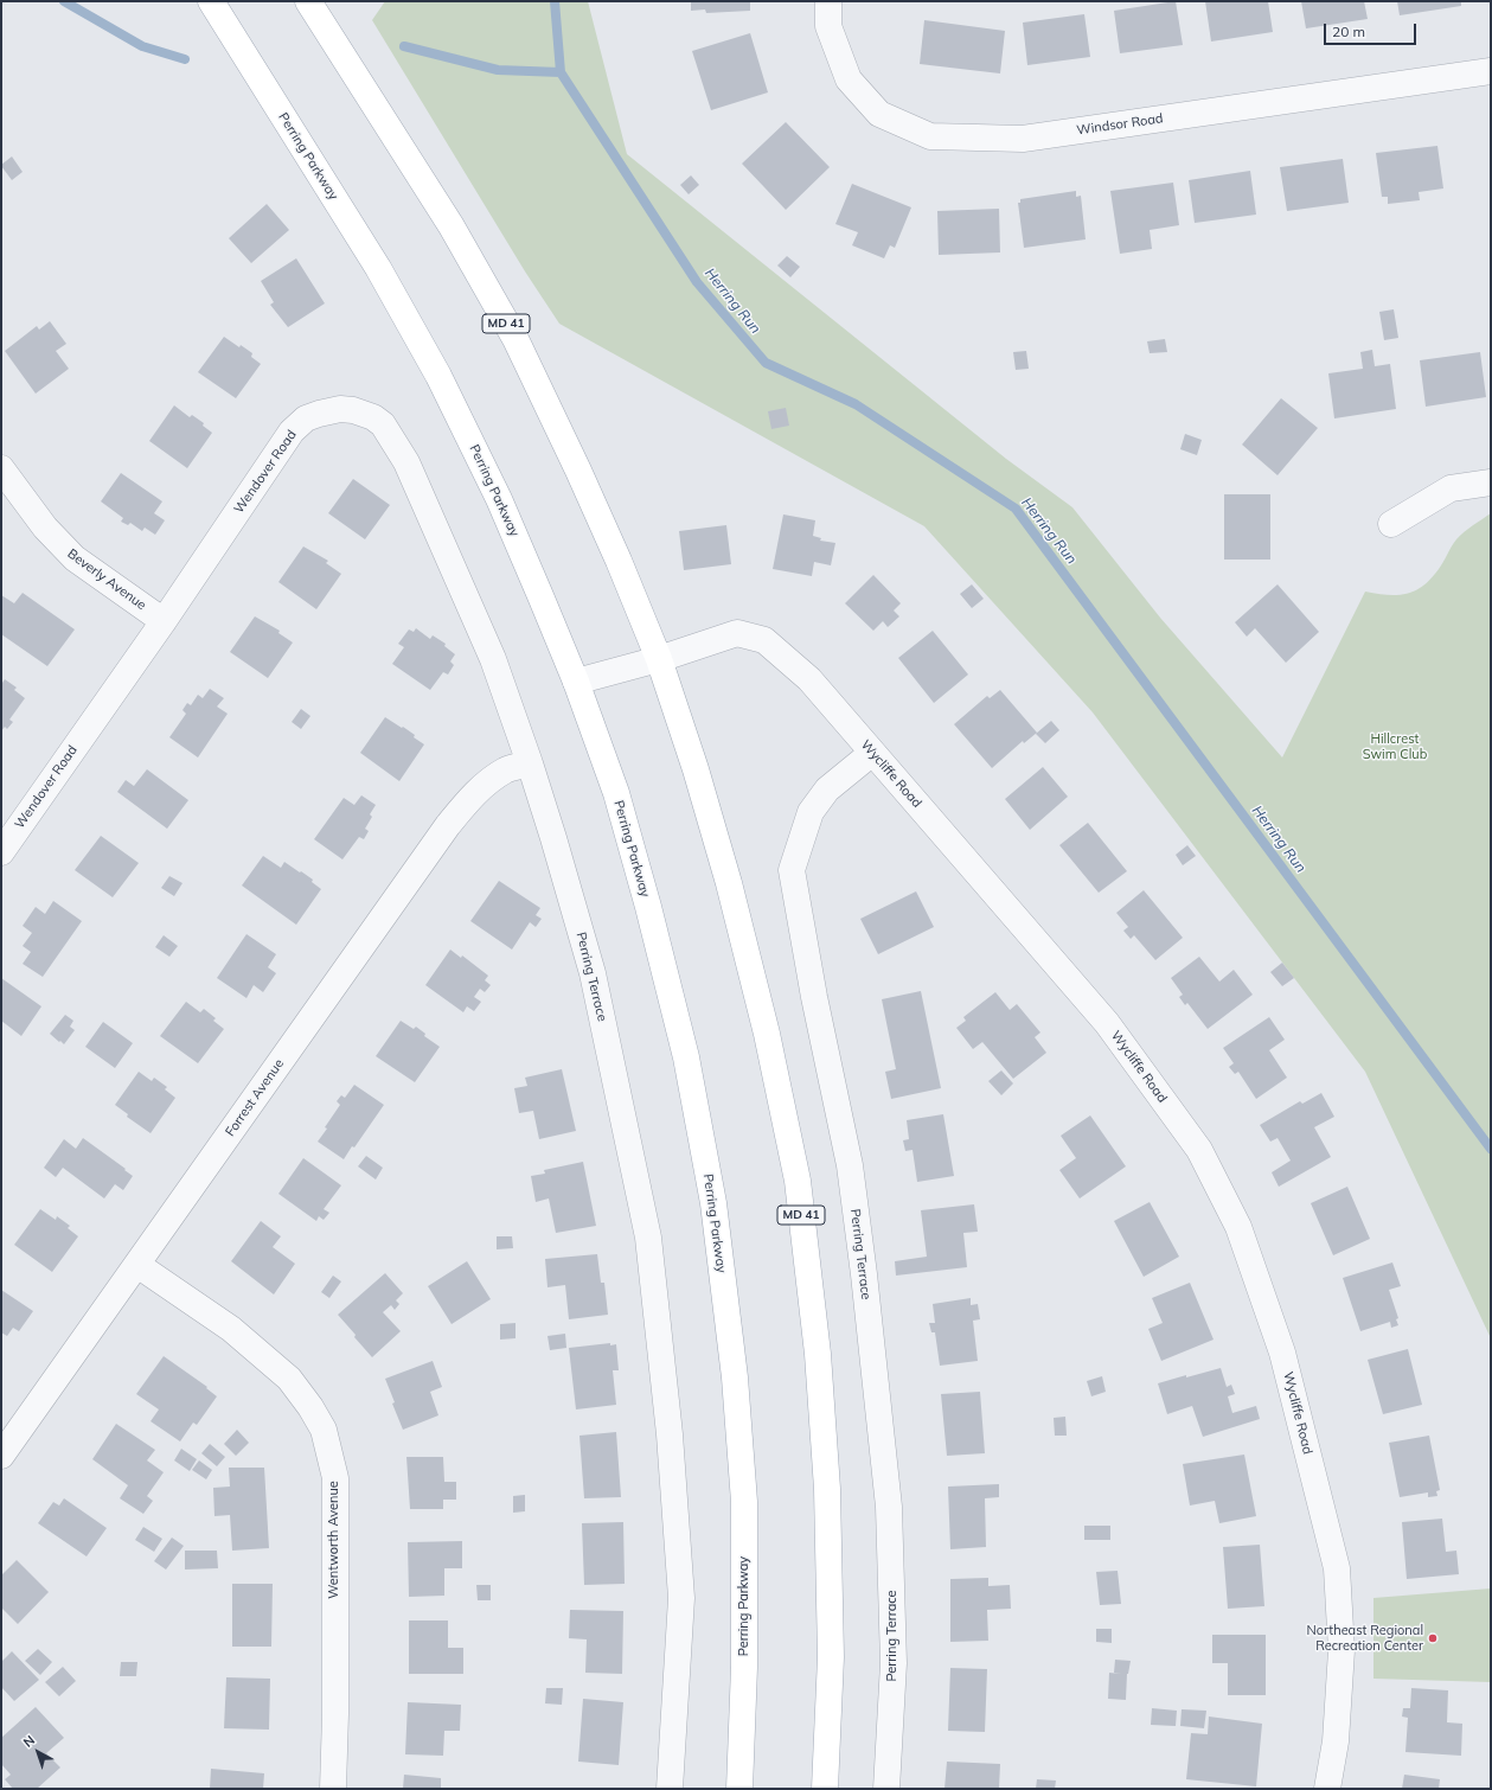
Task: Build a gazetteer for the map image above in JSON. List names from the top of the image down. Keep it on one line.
{"streets":{"main road":["Perring Parkway","MD 41"],"street":["Windsor Road","Wendover Road","Beverly Avenue","Wycliffe Road","Perring Terrace","Forrest Avenue","Wentworth Avenue"]},"crossings":[["Perring Parkway","Wycliffe Road"],["MD 41","Wycliffe Road"],["Wendover Road","Beverly Avenue"],["Wendover Road","Perring Terrace"],["Wendover Road","Forrest Avenue"],["Wycliffe Road","Perring Terrace"],["Perring Terrace","Forrest Avenue"],["Forrest Avenue","Wentworth Avenue"]],"water":["Herring Run"],"parks":["Hillcrest Swim Club"],"places":["Northeast Regional Recreation Center"],"scale_bar":"20 m","north":"top left"}
